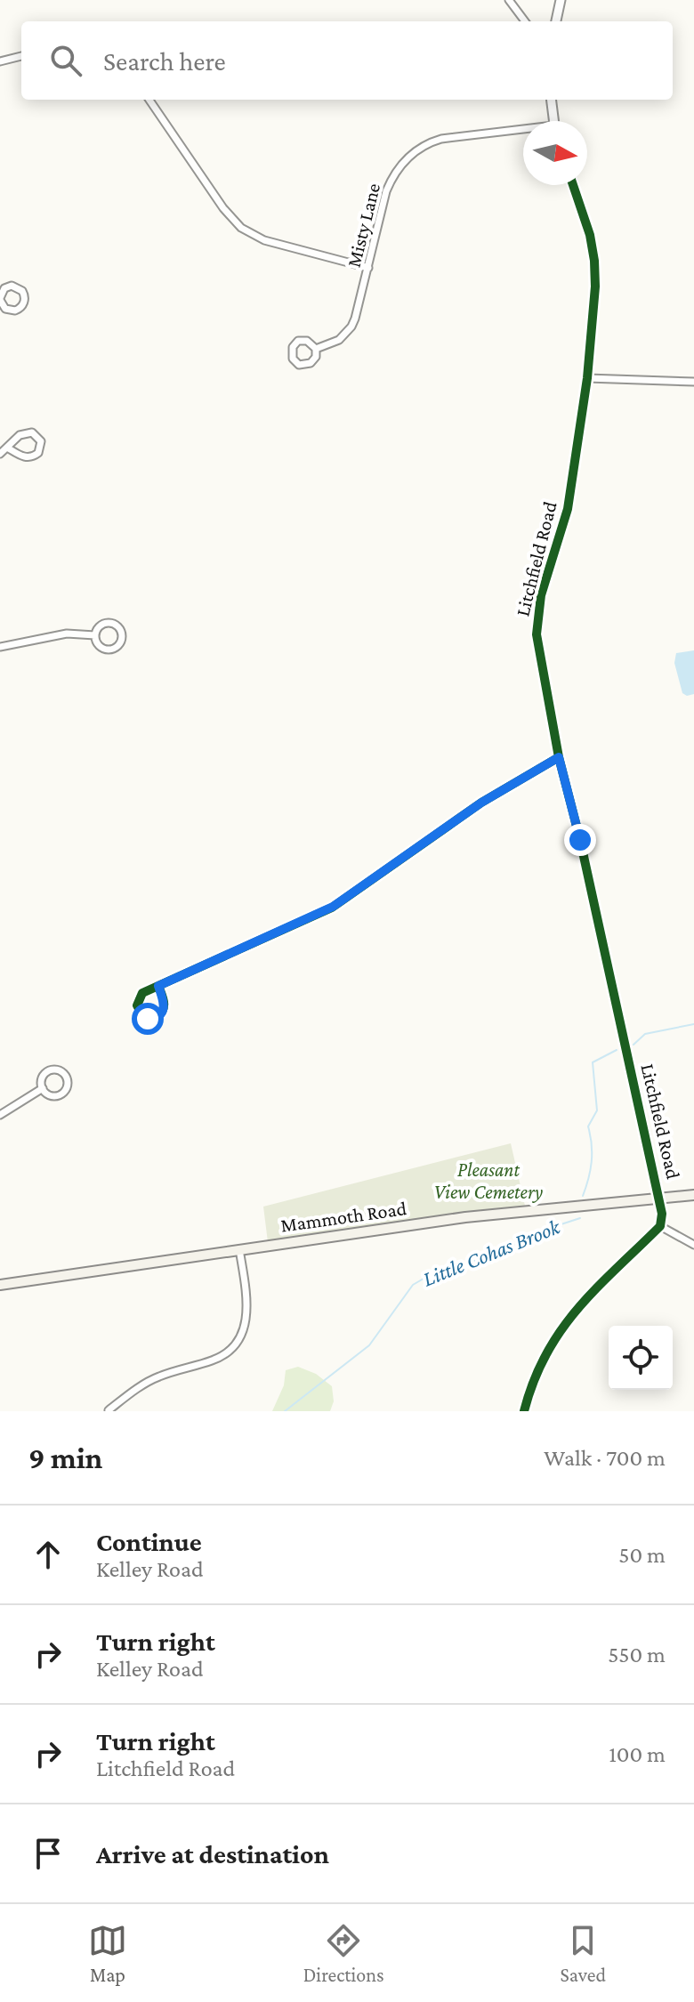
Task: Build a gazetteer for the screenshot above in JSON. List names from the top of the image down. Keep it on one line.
{"streets":{"main road":["Mammoth Road"],"street":["Misty Lane","Litchfield Road"]},"crossings":[["Litchfield Road","Mammoth Road"]],"water":["Little Cohas Brook"],"parks":["Pleasant View Cemetery"],"north":"right","page":{"search":"Search here","heading":["9 min","Walk · 700 m"],"list":[["Continue","Kelley Road","50 m"],["Turn right","Kelley Road","550 m"],["Turn right","Litchfield Road","100 m"],"Arrive at destination"],"nav":["Map","Directions","Saved"]}}
